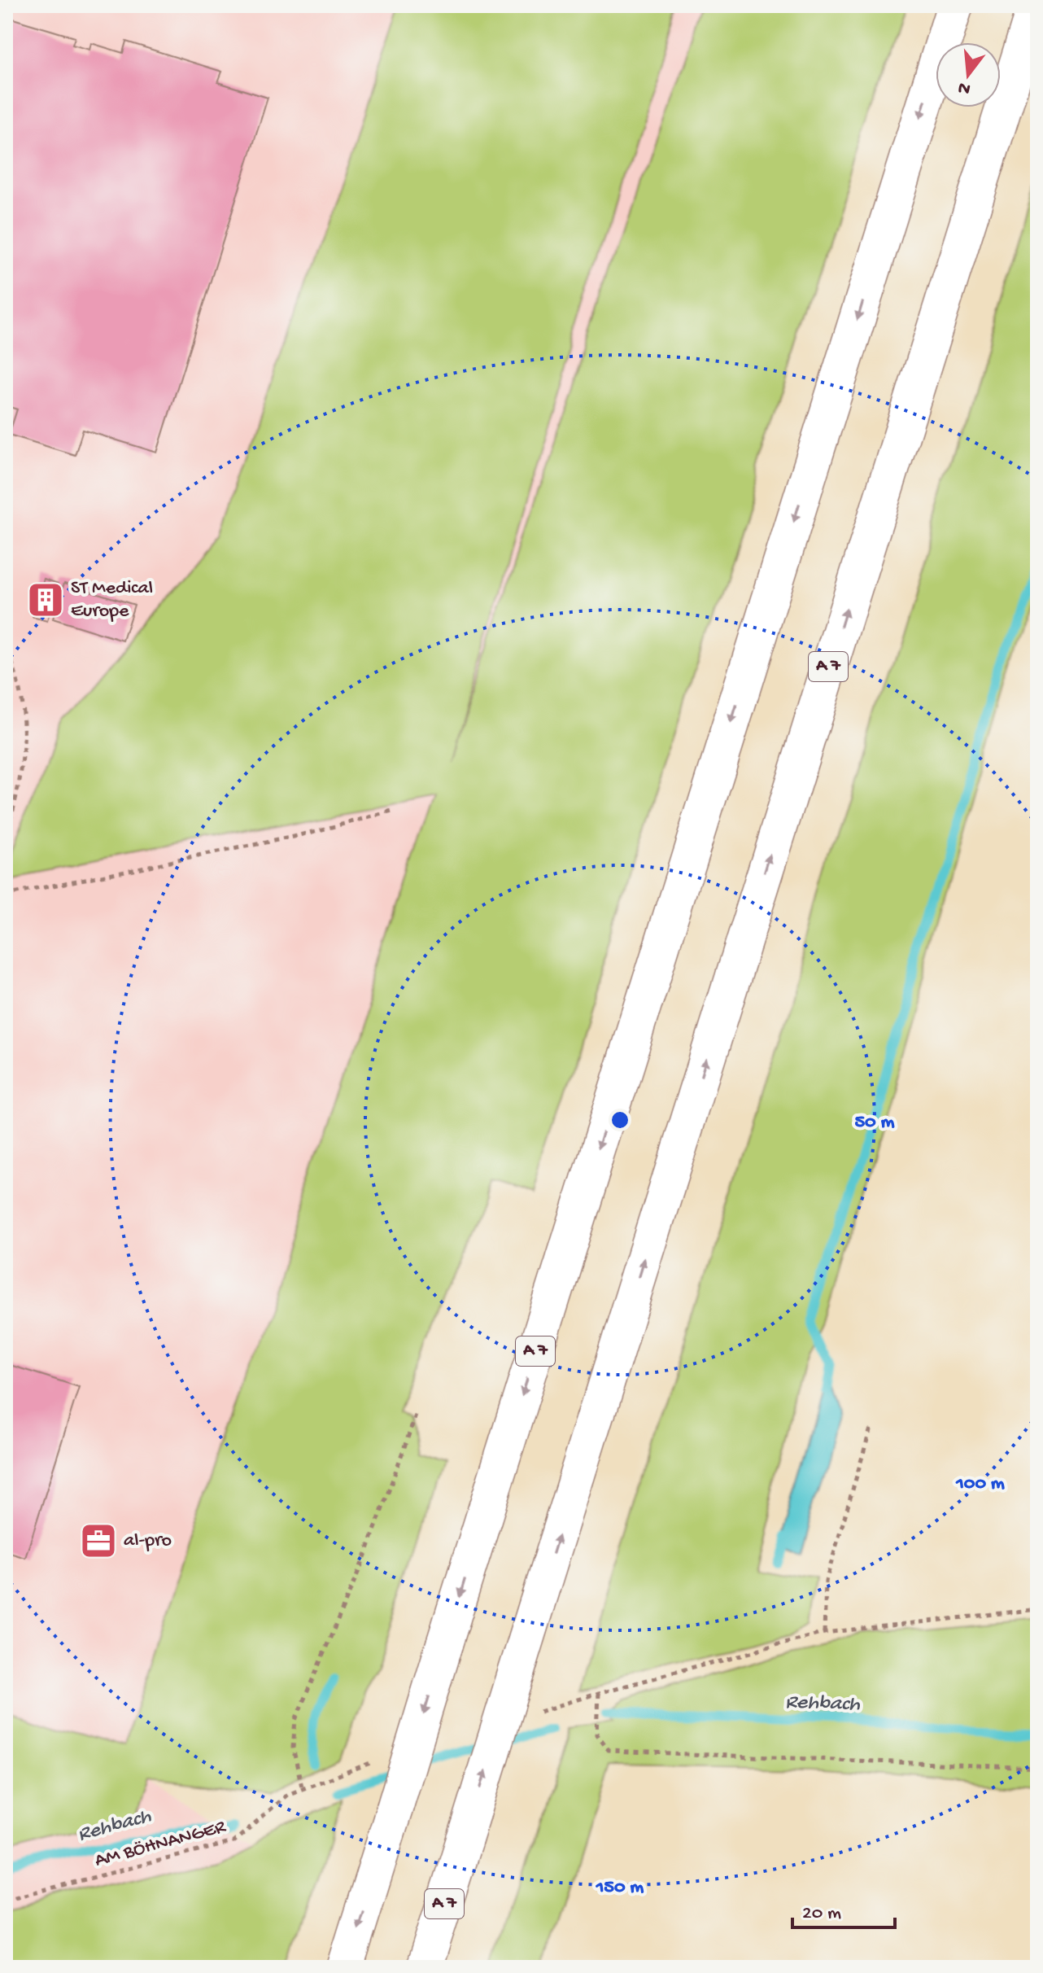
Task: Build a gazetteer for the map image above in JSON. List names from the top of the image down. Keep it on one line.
{"streets":{"highway":["A 7"],"path":["AM BÖHNANGER"]},"water":["Rehbach"],"places":{"building":["ST Medical Europe"],"office":["al-pro"]},"scale_bar":"20 m","north":"bottom","rings":["50 m","100 m","150 m"]}
